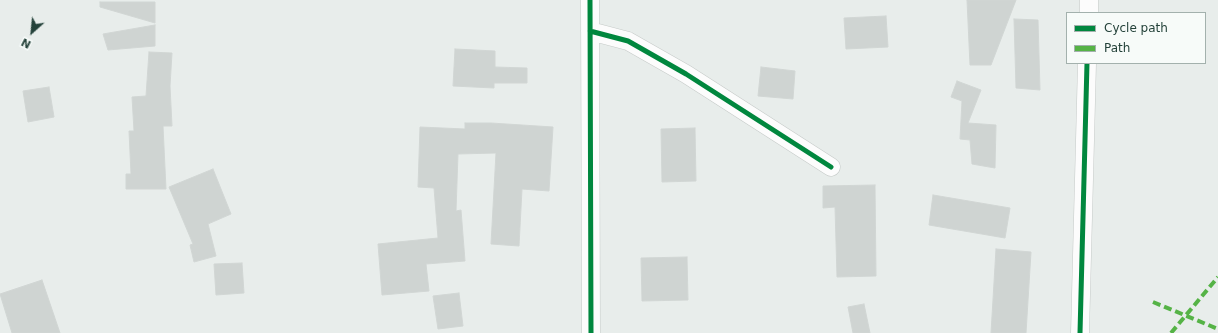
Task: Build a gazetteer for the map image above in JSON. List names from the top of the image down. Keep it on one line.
{"legend":["Cycle path","Path"],"north":"bottom left"}
